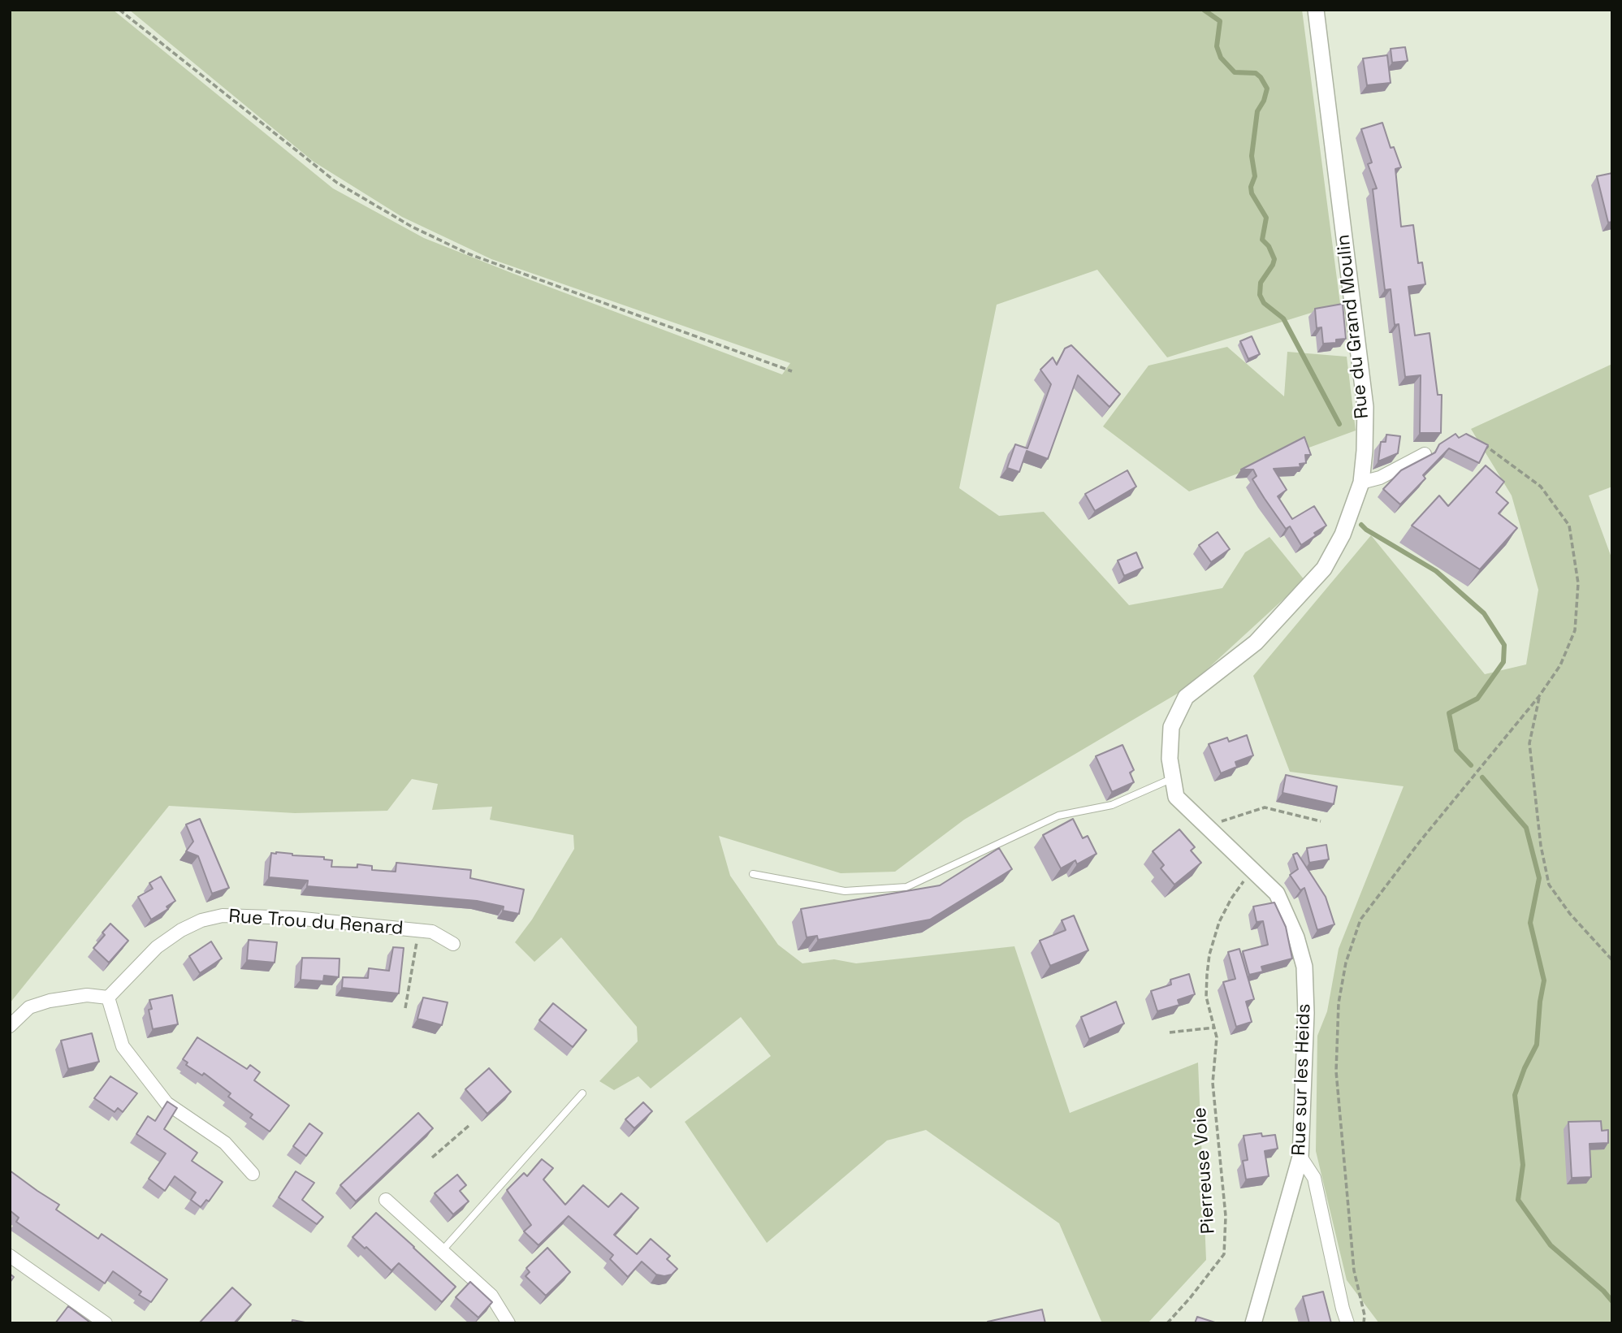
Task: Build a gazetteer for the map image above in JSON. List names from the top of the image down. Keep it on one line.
{"streets":{"street":["Rue du Grand Moulin","Rue Trou du Renard","Rue sur les Heids"],"path":["Pierreuse Voie"]},"crossings":[["Rue du Grand Moulin","Rue sur les Heids"],["Rue du Grand Moulin","Pierreuse Voie"]]}
